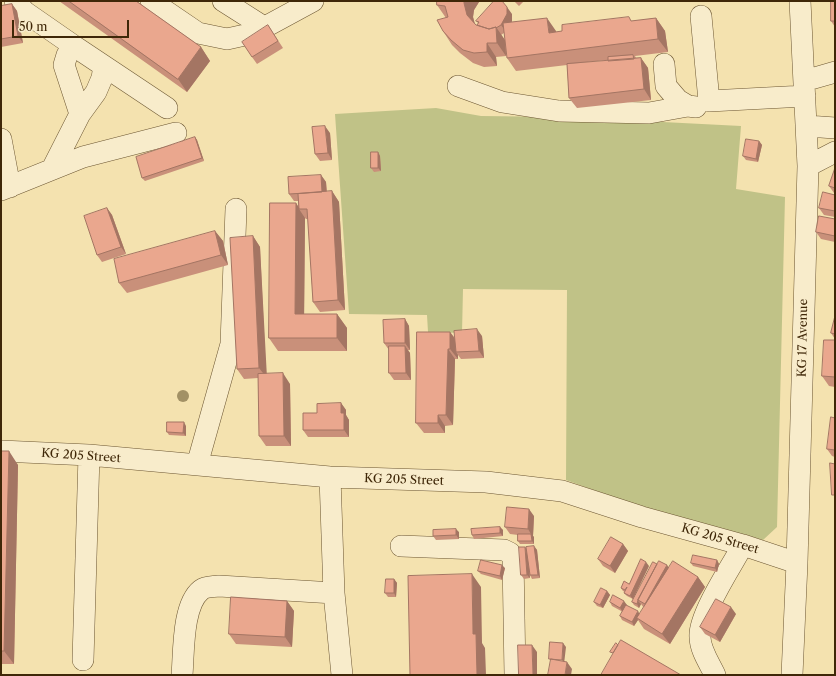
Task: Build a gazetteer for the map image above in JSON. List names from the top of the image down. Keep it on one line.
{"streets":{"street":["KG 17 Avenue","KG 205 Street"]},"crossings":[["KG 17 Avenue","KG 205 Street"]],"scale_bar":"50 m"}
